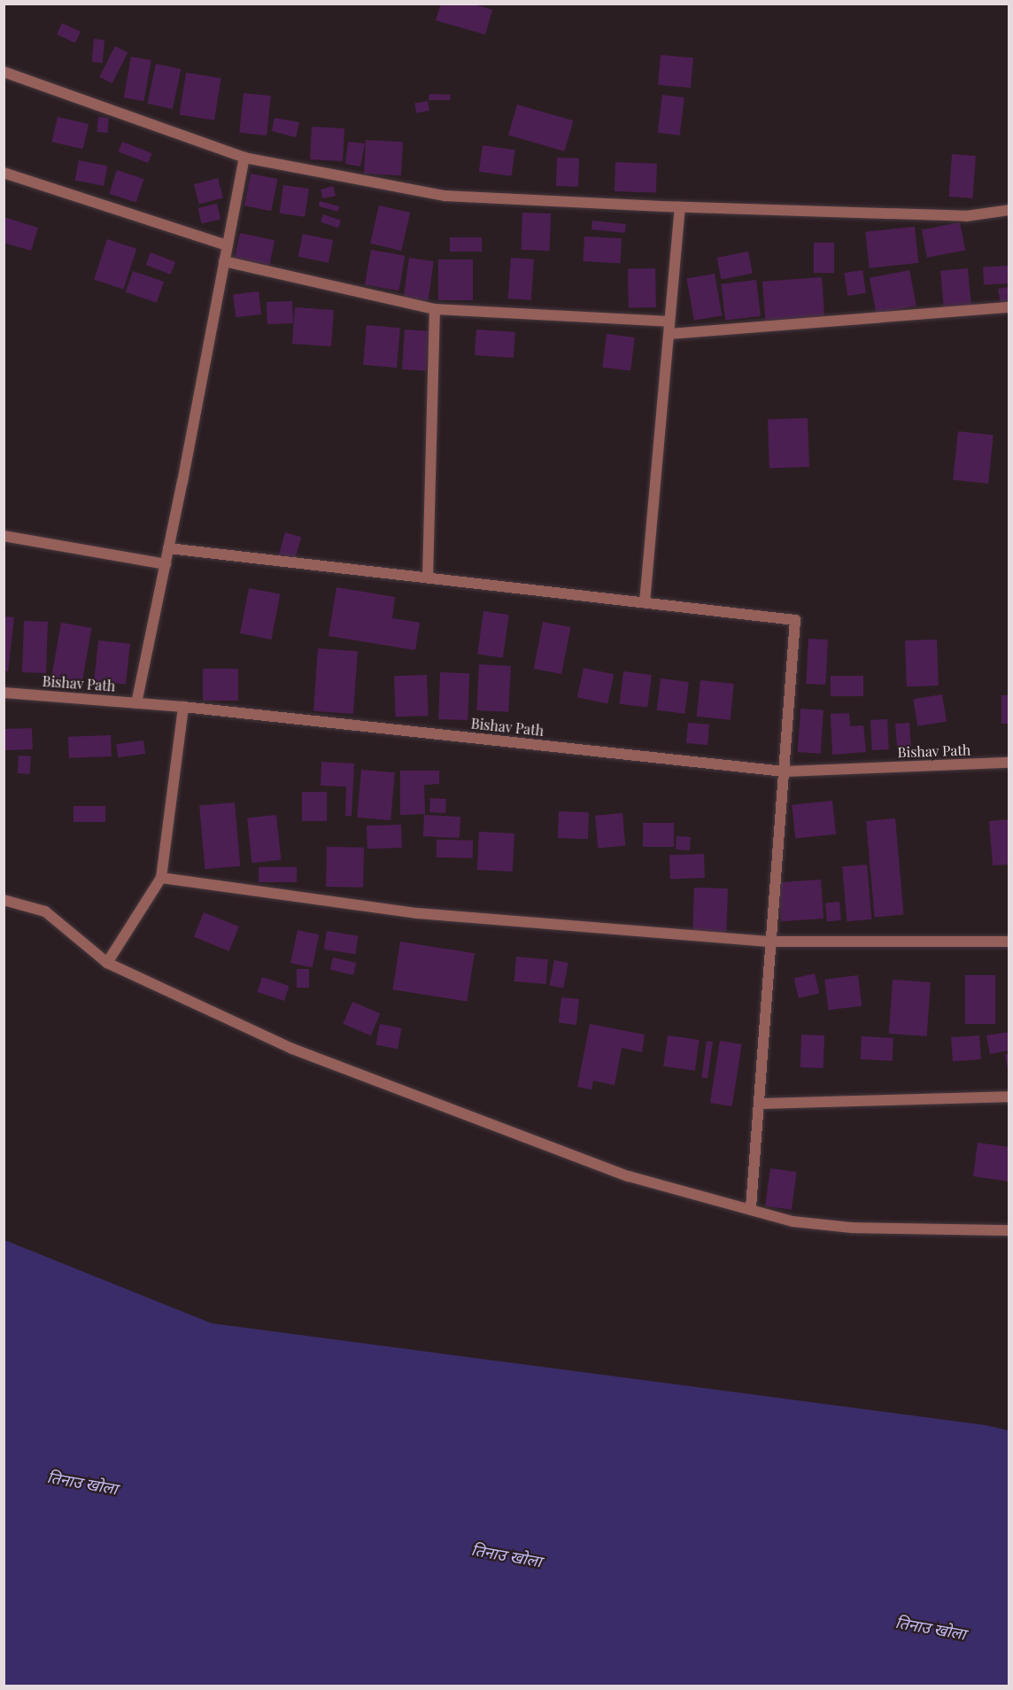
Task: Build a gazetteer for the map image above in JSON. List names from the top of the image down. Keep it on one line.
{"streets":{"street":["Bishav Path"]},"water":["तिनाउ खोला"]}
